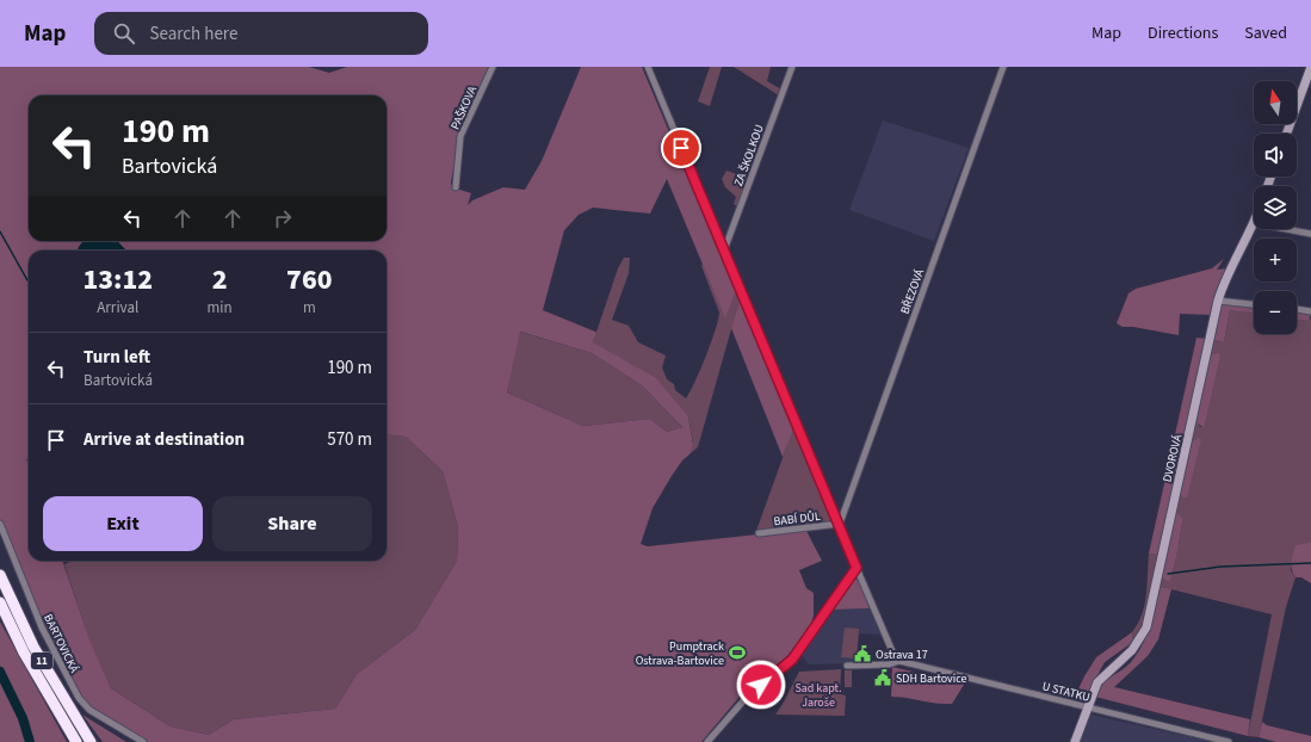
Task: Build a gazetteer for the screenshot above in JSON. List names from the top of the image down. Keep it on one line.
{"streets":{"highway":["11"],"street":["PAŠKOVA","ZA ŠKOLKOU","BŘEZOVÁ","DVOROVÁ","BABÍ DŮL","BARTOVICKÁ","U STATKU"]},"crossings":[["BŘEZOVÁ","BABÍ DŮL"],["DVOROVÁ","U STATKU"]],"parks":["Sad kapt. Jaroše"],"places":{"sports":["Pumptrack Ostrava-Bartovice"],"public building":["Ostrava 17","SDH Bartovice"]},"north":"top","page":{"header":"Map","search":"Search here","nav":["Map","Directions","Saved"],"map_buttons":["+","−"],"turn":["190 m","Bartovická"],"eta":["13:12","Arrival","2","min","760","m"],"list":[{"name":"Turn left","note":"Bartovická","value":"190 m"},{"name":"Arrive at destination","value":"570 m"}],"buttons":["Exit","Share"]}}
